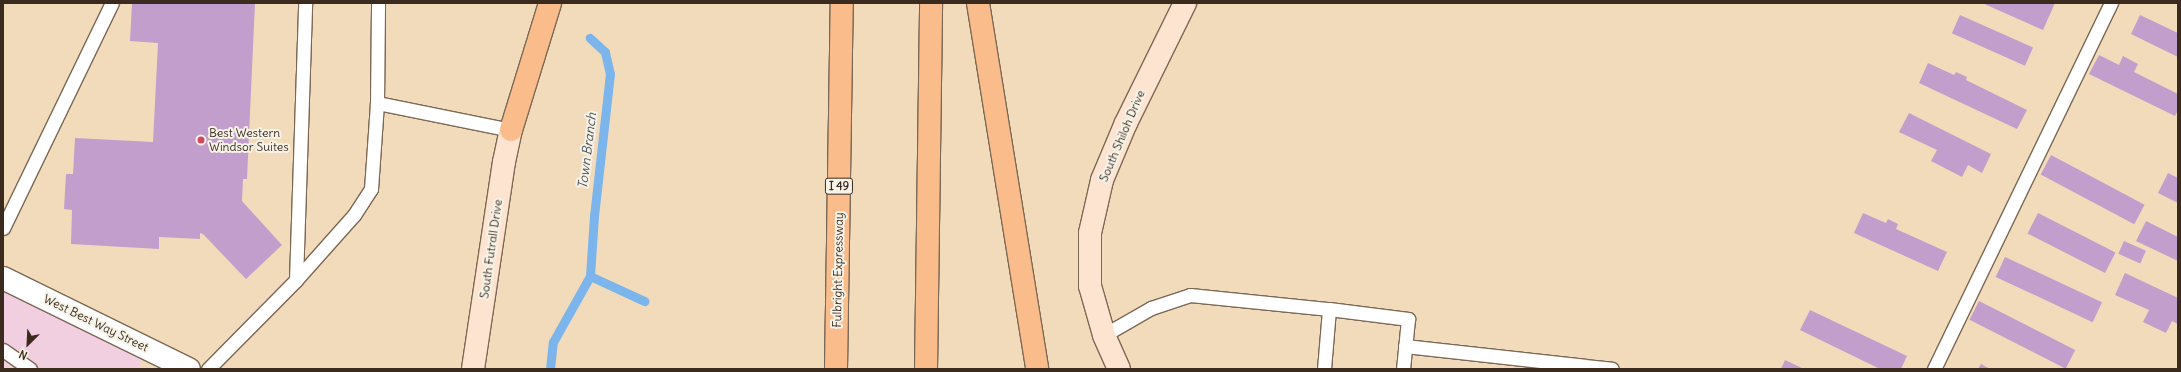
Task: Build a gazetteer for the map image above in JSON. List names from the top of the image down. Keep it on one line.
{"streets":{"highway":["I 49","Fulbright Expressway"],"street":["South Shiloh Drive","South Futrall Drive","West Best Way Street"]},"water":["Town Branch"],"places":["Best Western Windsor Suites"],"north":"bottom left"}
